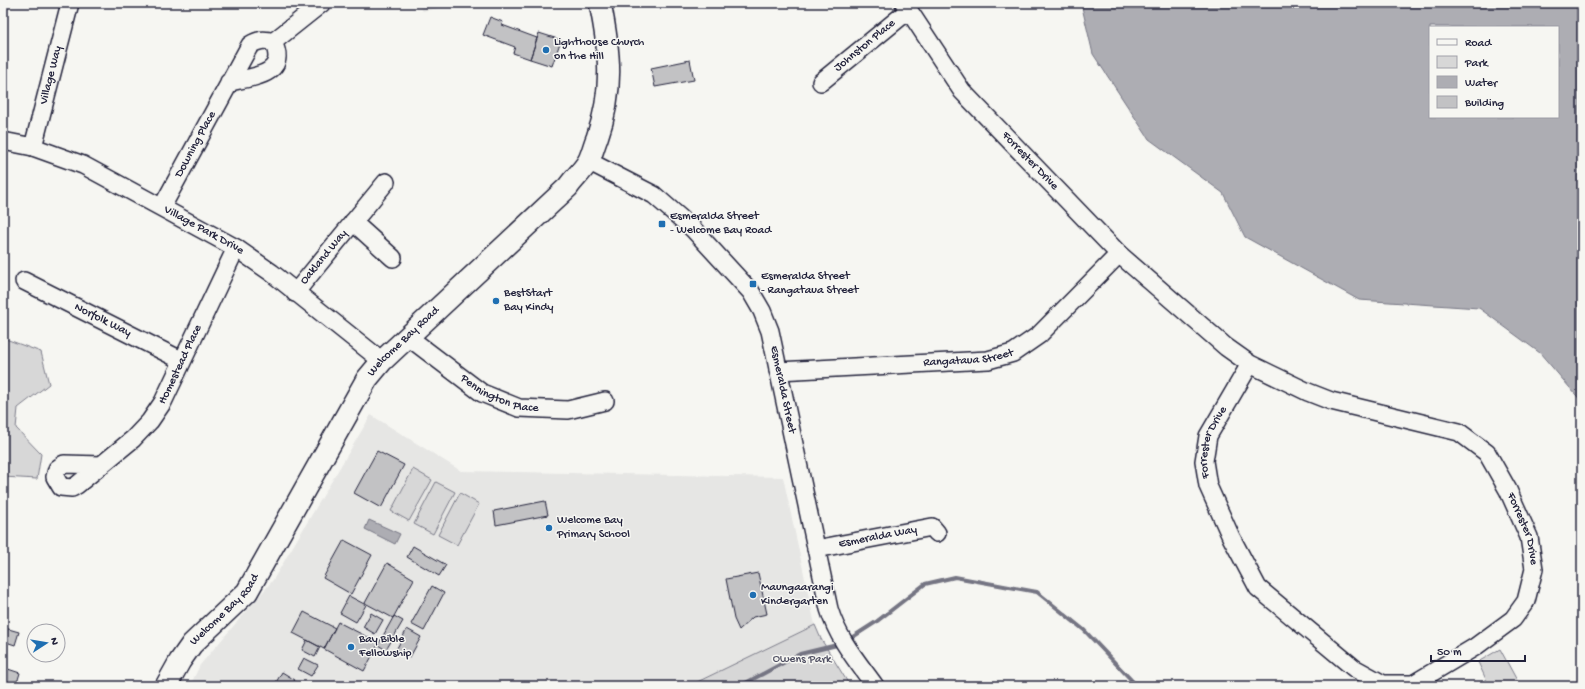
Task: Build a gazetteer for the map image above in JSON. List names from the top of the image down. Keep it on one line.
{"streets":{"main road":["Welcome Bay Road"],"street":["Johnston Place","Village Way","Downing Place","Forrester Drive","Village Park Drive","Oakland Way","Norfolk Way","Rangataua Street","Homestead Place","Esmeralda Street","Pennington Place","Esmeralda Way"]},"crossings":[["Johnston Place","Forrester Drive"],["Village Way","Village Park Drive"],["Downing Place","Village Park Drive"],["Forrester Drive","Rangataua Street"],["Village Park Drive","Oakland Way"],["Village Park Drive","Welcome Bay Road"],["Village Park Drive","Homestead Place"],["Norfolk Way","Homestead Place"],["Welcome Bay Road","Esmeralda Street"],["Welcome Bay Road","Pennington Place"],["Rangataua Street","Esmeralda Street"],["Esmeralda Street","Esmeralda Way"]],"parks":["Owens Park"],"places":{"other":["Lighthouse Church on the Hill","BestStart Bay Kindy","Welcome Bay Primary School","Maungaarangi Kindergarten","Bay Bible Fellowship"],"transit":["Esmeralda Street - Welcome Bay Road","Esmeralda Street - Rangataua Street"]},"legend":["Road","Park","Water","Building"],"scale_bar":"50 m","north":"right"}
